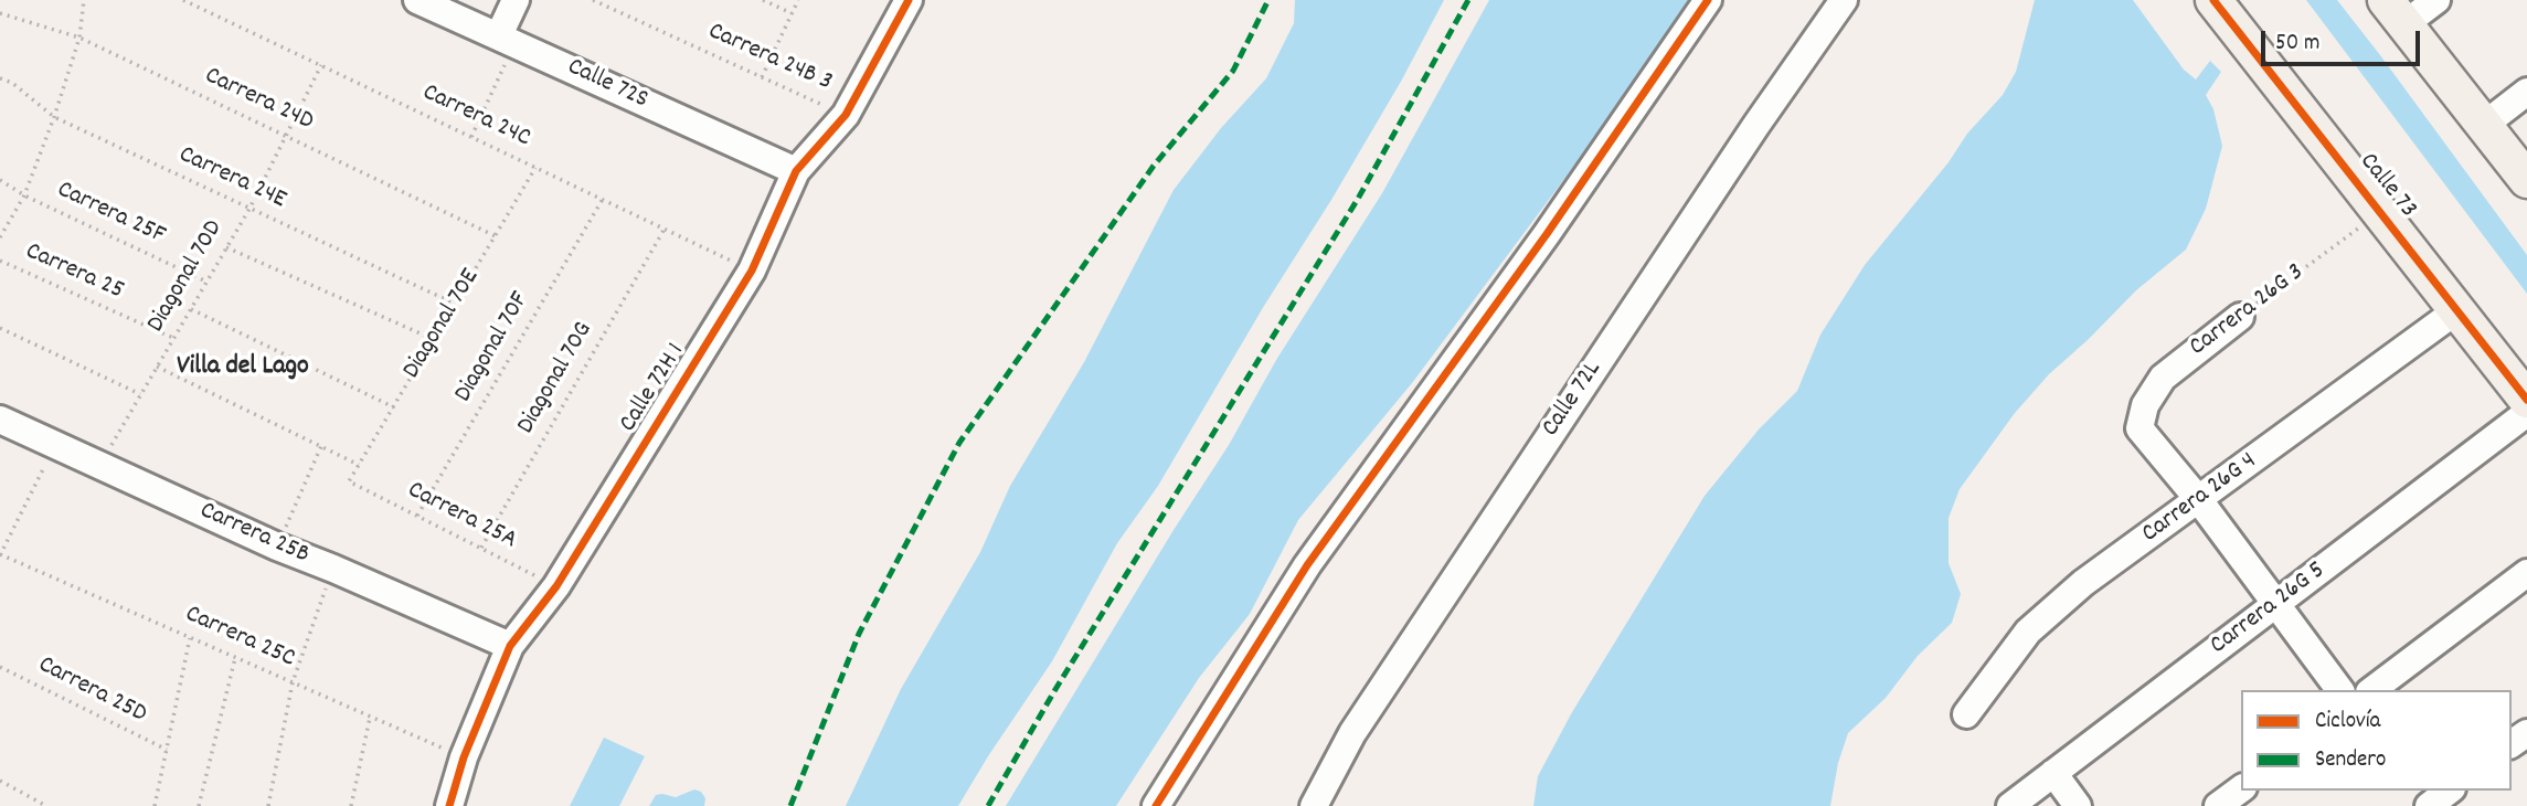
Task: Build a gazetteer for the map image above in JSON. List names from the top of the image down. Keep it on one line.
{"streets":{"main road":["Calle 73"],"street":["Calle 72S","Carrera 26G 3","Calle 72H 1","Calle 72L","Carrera 26G 4","Carrera 25B","Carrera 26G 5"],"path":["Carrera 24B 3","Carrera 24D","Carrera 24C","Carrera 24E","Carrera 25F","Carrera 25","Diagonal 70D","Diagonal 70E","Diagonal 70F","Diagonal 70G","Carrera 25A","Carrera 25C","Carrera 25D"]},"crossings":[["Carrera 24B 3","Calle 72H 1"],["Calle 72S","Calle 72H 1"],["Carrera 24D","Diagonal 70D"],["Carrera 24D","Diagonal 70E"],["Carrera 24C","Diagonal 70D"],["Carrera 24C","Diagonal 70E"],["Carrera 24C","Diagonal 70F"],["Carrera 24C","Diagonal 70G"],["Carrera 24C","Calle 72H 1"],["Carrera 24E","Diagonal 70D"],["Carrera 24E","Diagonal 70E"],["Calle 73","Carrera 26G 3"],["Calle 73","Carrera 26G 4"],["Carrera 25F","Diagonal 70D"],["Carrera 25","Diagonal 70D"],["Diagonal 70D","Carrera 25B"],["Carrera 26G 3","Carrera 26G 4"],["Diagonal 70E","Carrera 25A"],["Diagonal 70F","Carrera 25A"],["Diagonal 70G","Carrera 25A"],["Calle 72H 1","Carrera 25A"],["Calle 72H 1","Carrera 25B"],["Calle 72H 1","Carrera 25C"]],"districts":["Villa del Lago"],"legend":["Ciclovía","Sendero"],"scale_bar":"50 m"}
